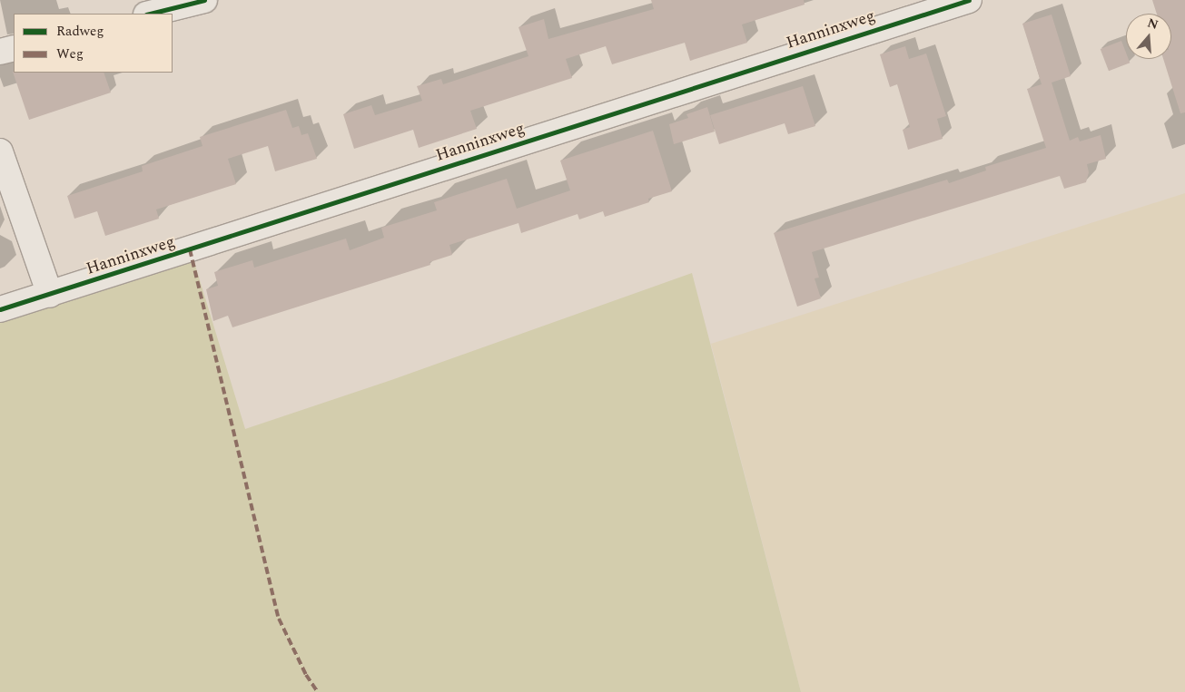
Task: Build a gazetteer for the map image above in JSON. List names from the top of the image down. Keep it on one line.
{"streets":{"street":["Hanninxweg"]},"legend":["Radweg","Weg"],"north":"top"}
